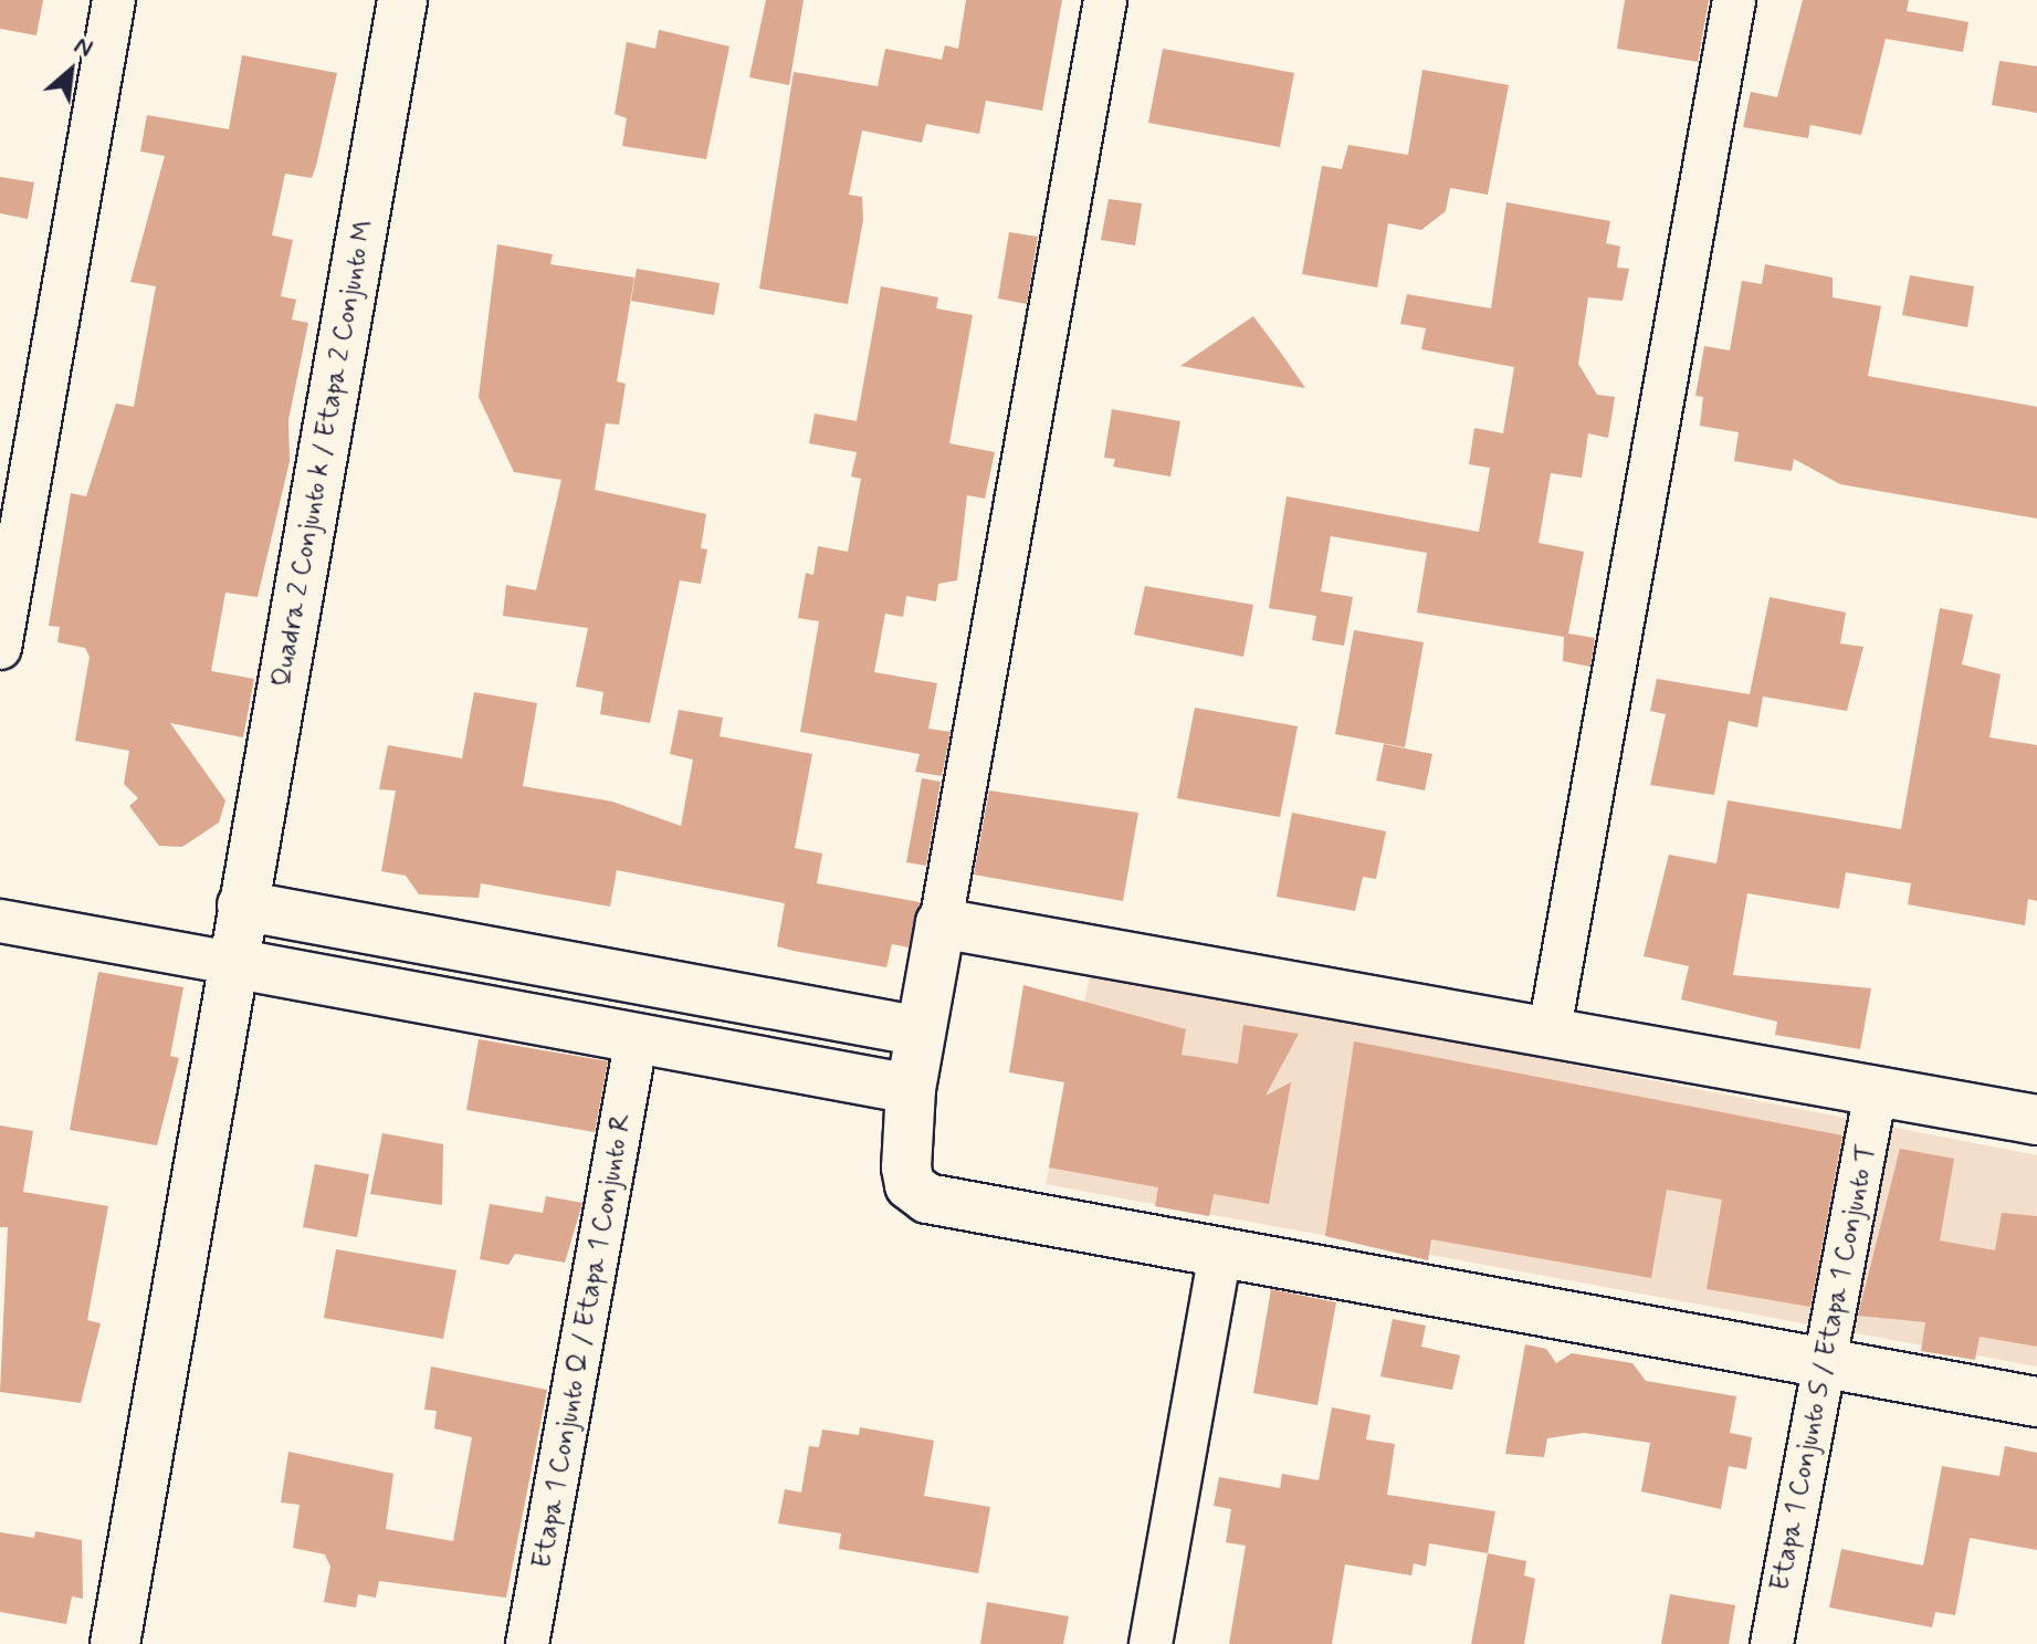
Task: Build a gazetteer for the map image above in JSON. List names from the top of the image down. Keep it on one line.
{"streets":{"street":["Quadra 2 Conjunto k / Etapa 2 Conjunto M","Etapa 1 Conjunto Q / Etapa 1 Conjunto R","Etapa 1 Conjunto S / Etapa 1 Conjunto T"]},"north":"top right"}
